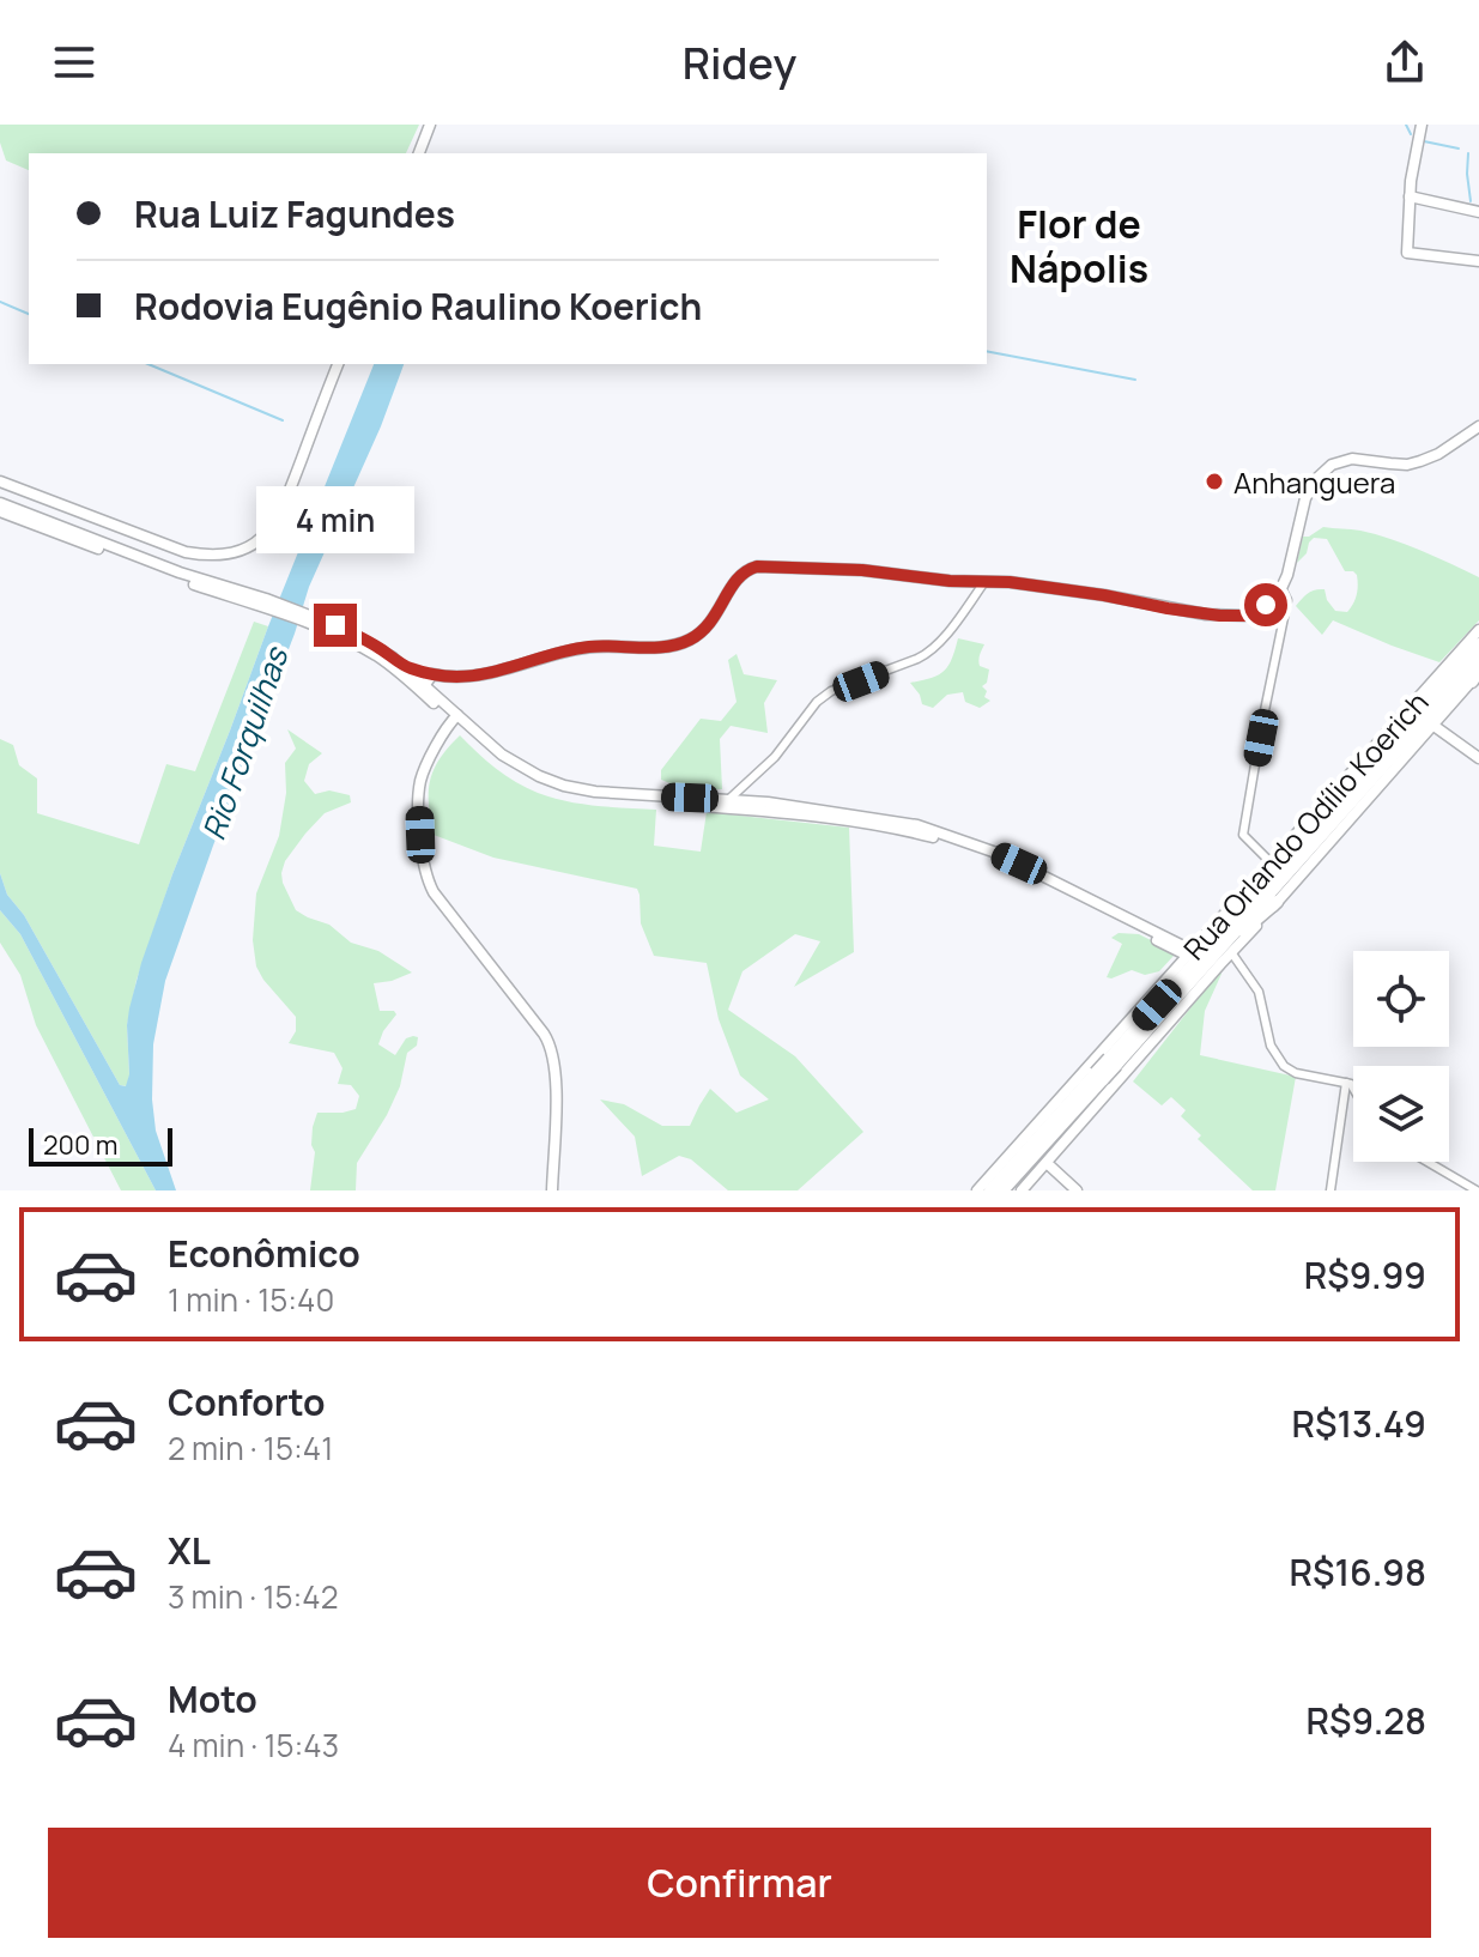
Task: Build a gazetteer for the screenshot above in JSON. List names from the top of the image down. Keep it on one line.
{"streets":{"main road":["Rua Orlando Odílio Koerich"]},"districts":["Flor de Nápolis"],"water":["Rio Forquilhas"],"places":["Anhanguera"],"scale_bar":"200 m","page":{"header":"Ridey","banner":["Rua Luiz Fagundes","Rodovia Eugênio Raulino Koerich"],"bubble":"4 min","scale":"200 m","list":[{"name":"Econômico","note":"1 min · 15:40","value":"R$9.99"},{"name":"Conforto","note":"2 min · 15:41","value":"R$13.49"},{"name":"XL","note":"3 min · 15:42","value":"R$16.98"},{"name":"Moto","note":"4 min · 15:43","value":"R$9.28"}],"buttons":"Confirmar"}}
